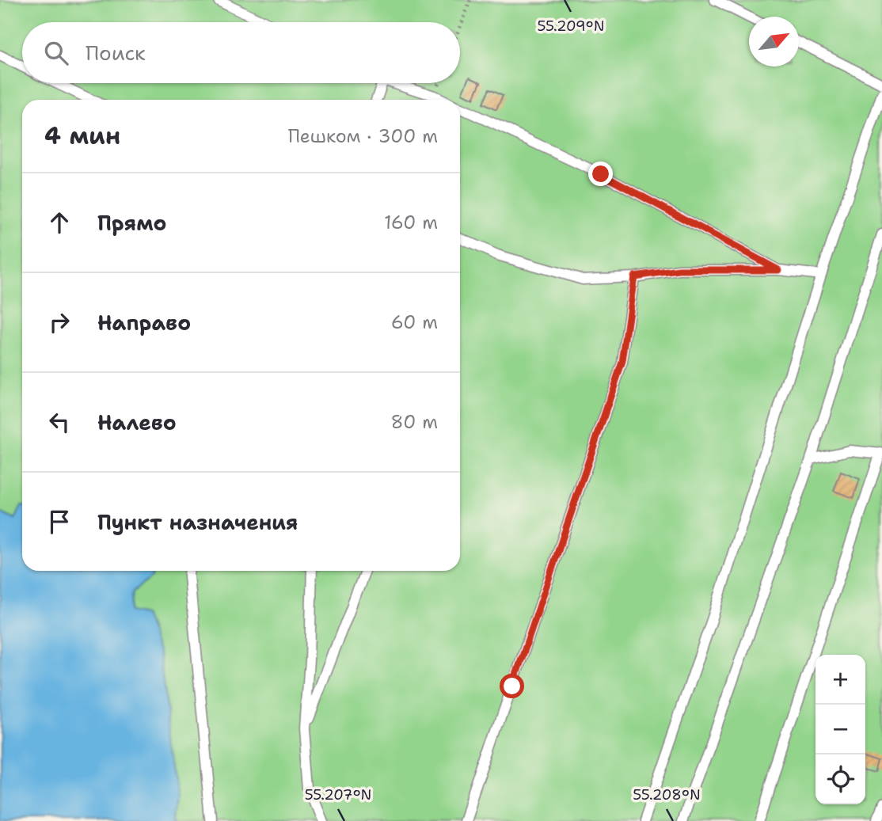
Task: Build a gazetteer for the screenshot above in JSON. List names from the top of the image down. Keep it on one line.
{"north":"top right","page":{"search":"Поиск","heading":["4 мин","Пешком · 300 m"],"list":[["Прямо","160 m"],["Направо","60 m"],["Налево","80 m"],"Пункт назначения"],"map_buttons":["+","−"]},"coordinates":["55.209°N","55.207°N","55.208°N"]}
